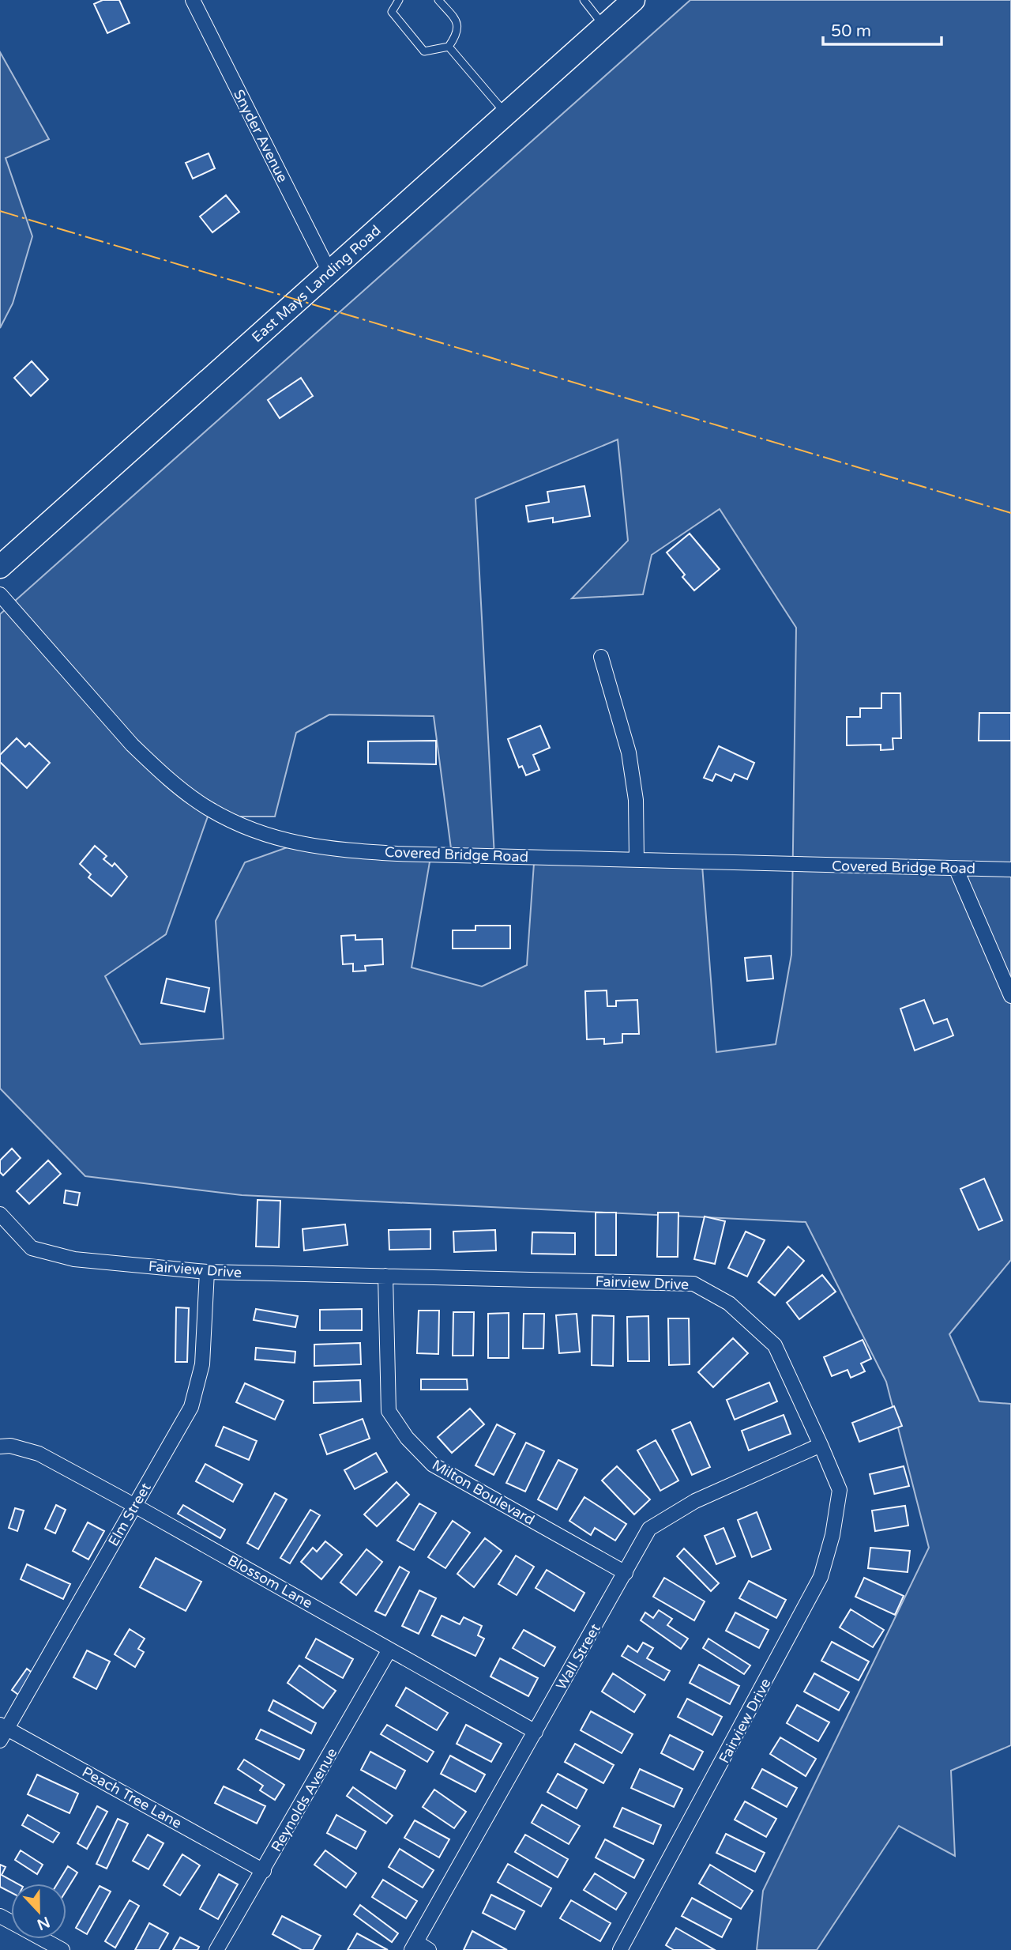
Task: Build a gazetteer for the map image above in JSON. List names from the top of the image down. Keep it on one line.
{"streets":{"main road":["East Mays Landing Road"],"street":["Snyder Avenue","Covered Bridge Road","Fairview Drive","Milton Boulevard","Elm Street","Blossom Lane","Wall Street","Peach Tree Lane","Reynolds Avenue"]},"crossings":[["Snyder Avenue","East Mays Landing Road"],["Fairview Drive","Milton Boulevard"],["Fairview Drive","Elm Street"],["Fairview Drive","Wall Street"],["Milton Boulevard","Wall Street"],["Elm Street","Blossom Lane"],["Elm Street","Peach Tree Lane"],["Blossom Lane","Wall Street"],["Blossom Lane","Reynolds Avenue"],["Peach Tree Lane","Reynolds Avenue"]],"scale_bar":"50 m","north":"bottom"}
